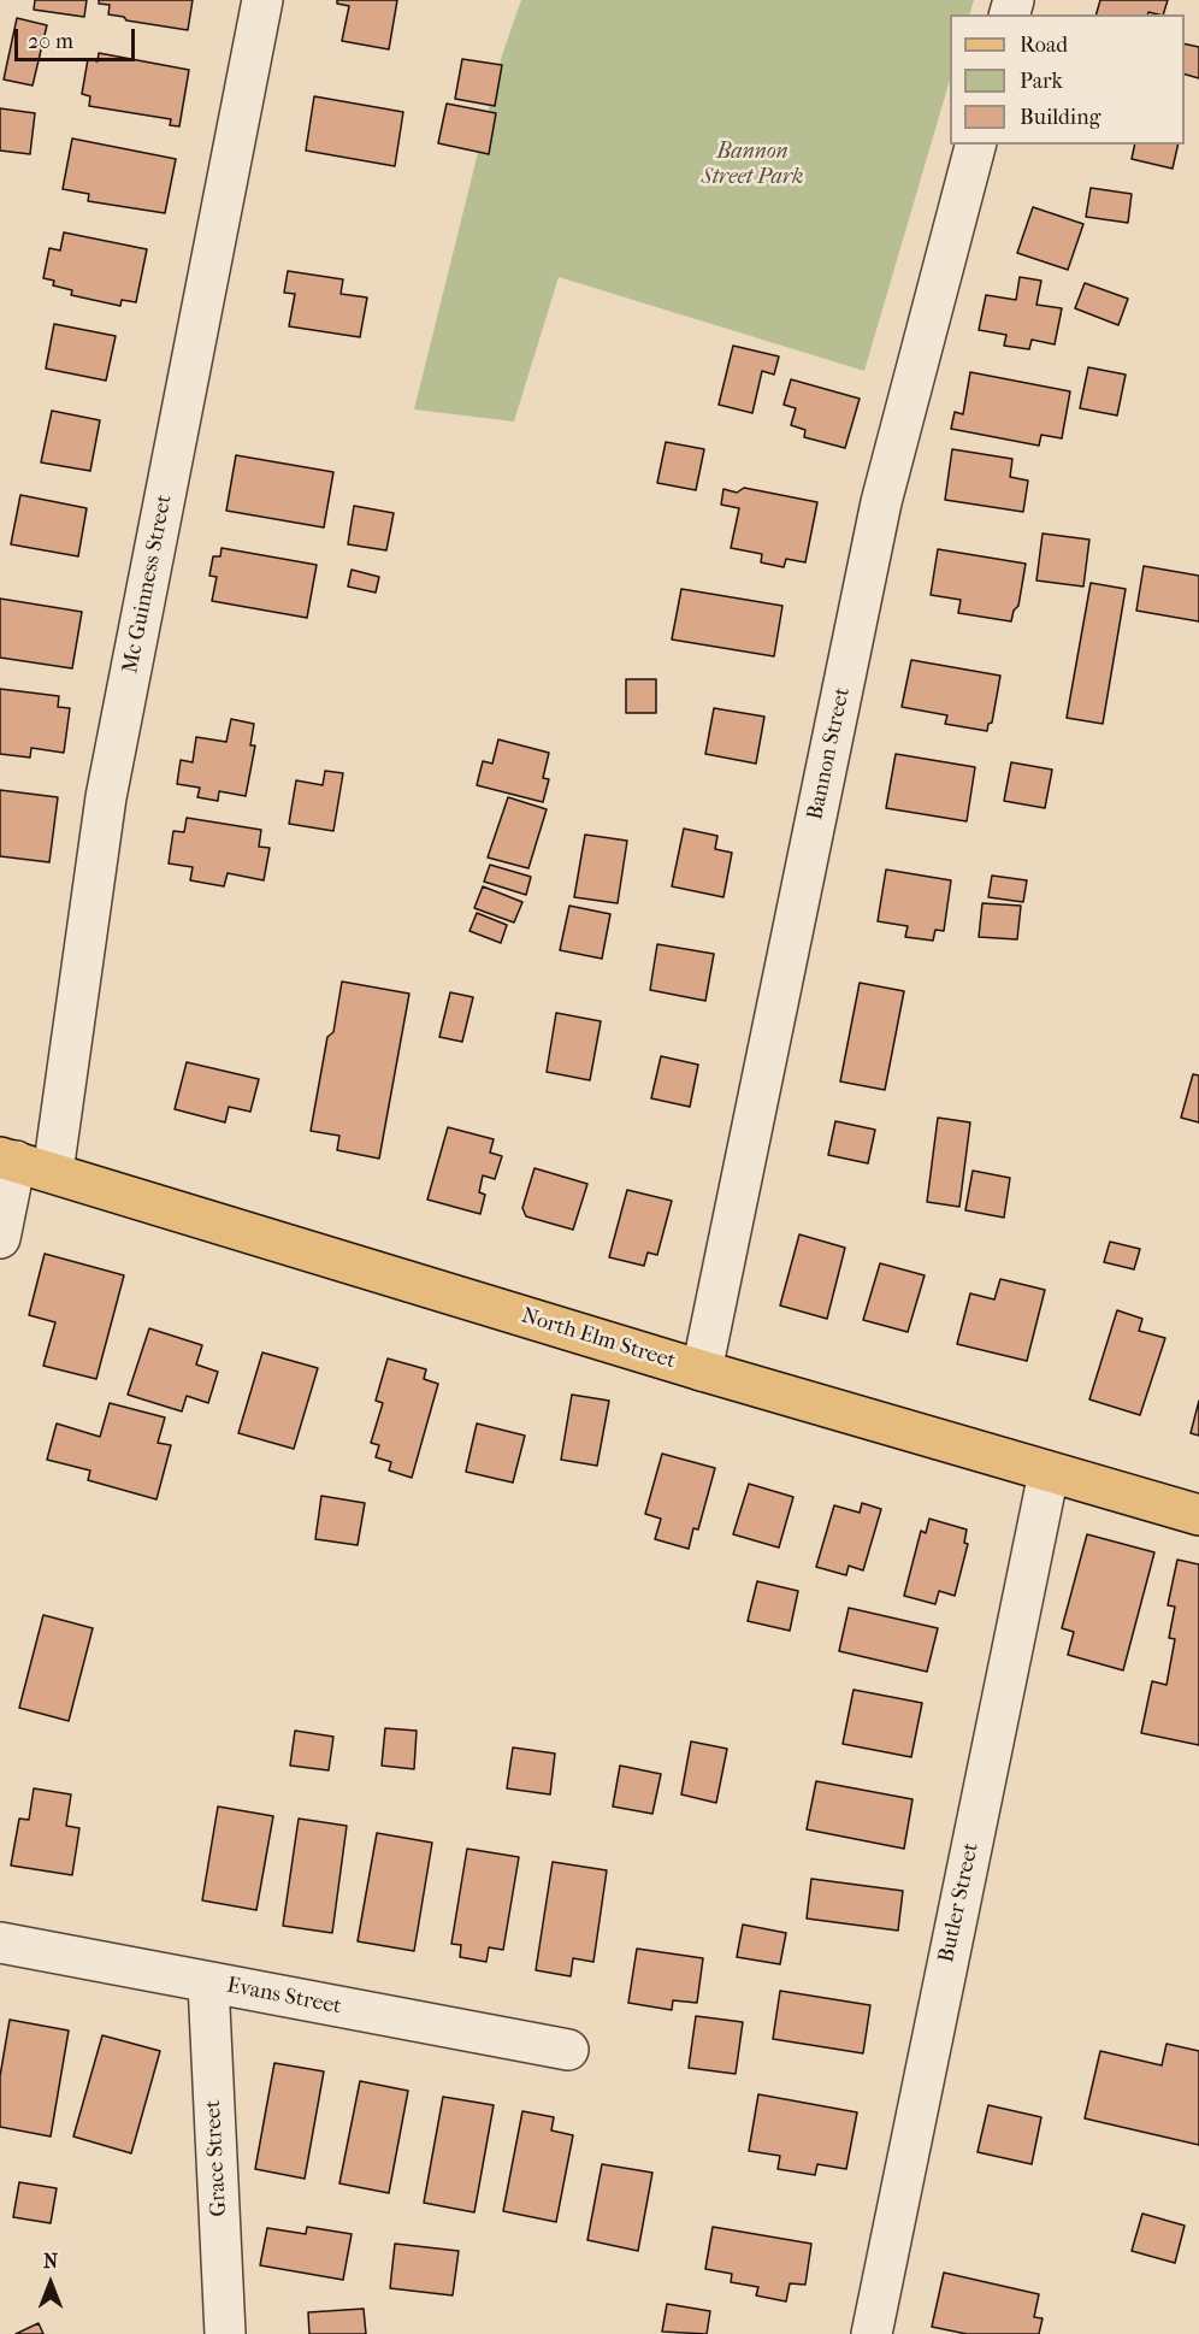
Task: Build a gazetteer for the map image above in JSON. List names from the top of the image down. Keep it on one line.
{"streets":{"main road":["North Elm Street"],"street":["Mc Guinness Street","Bannon Street","Butler Street","Evans Street","Grace Street"]},"crossings":[["Mc Guinness Street","North Elm Street"],["Bannon Street","North Elm Street"],["North Elm Street","Butler Street"],["Evans Street","Grace Street"]],"parks":["Bannon Street Park"],"legend":["Road","Park","Building"],"scale_bar":"20 m","north":"top"}
